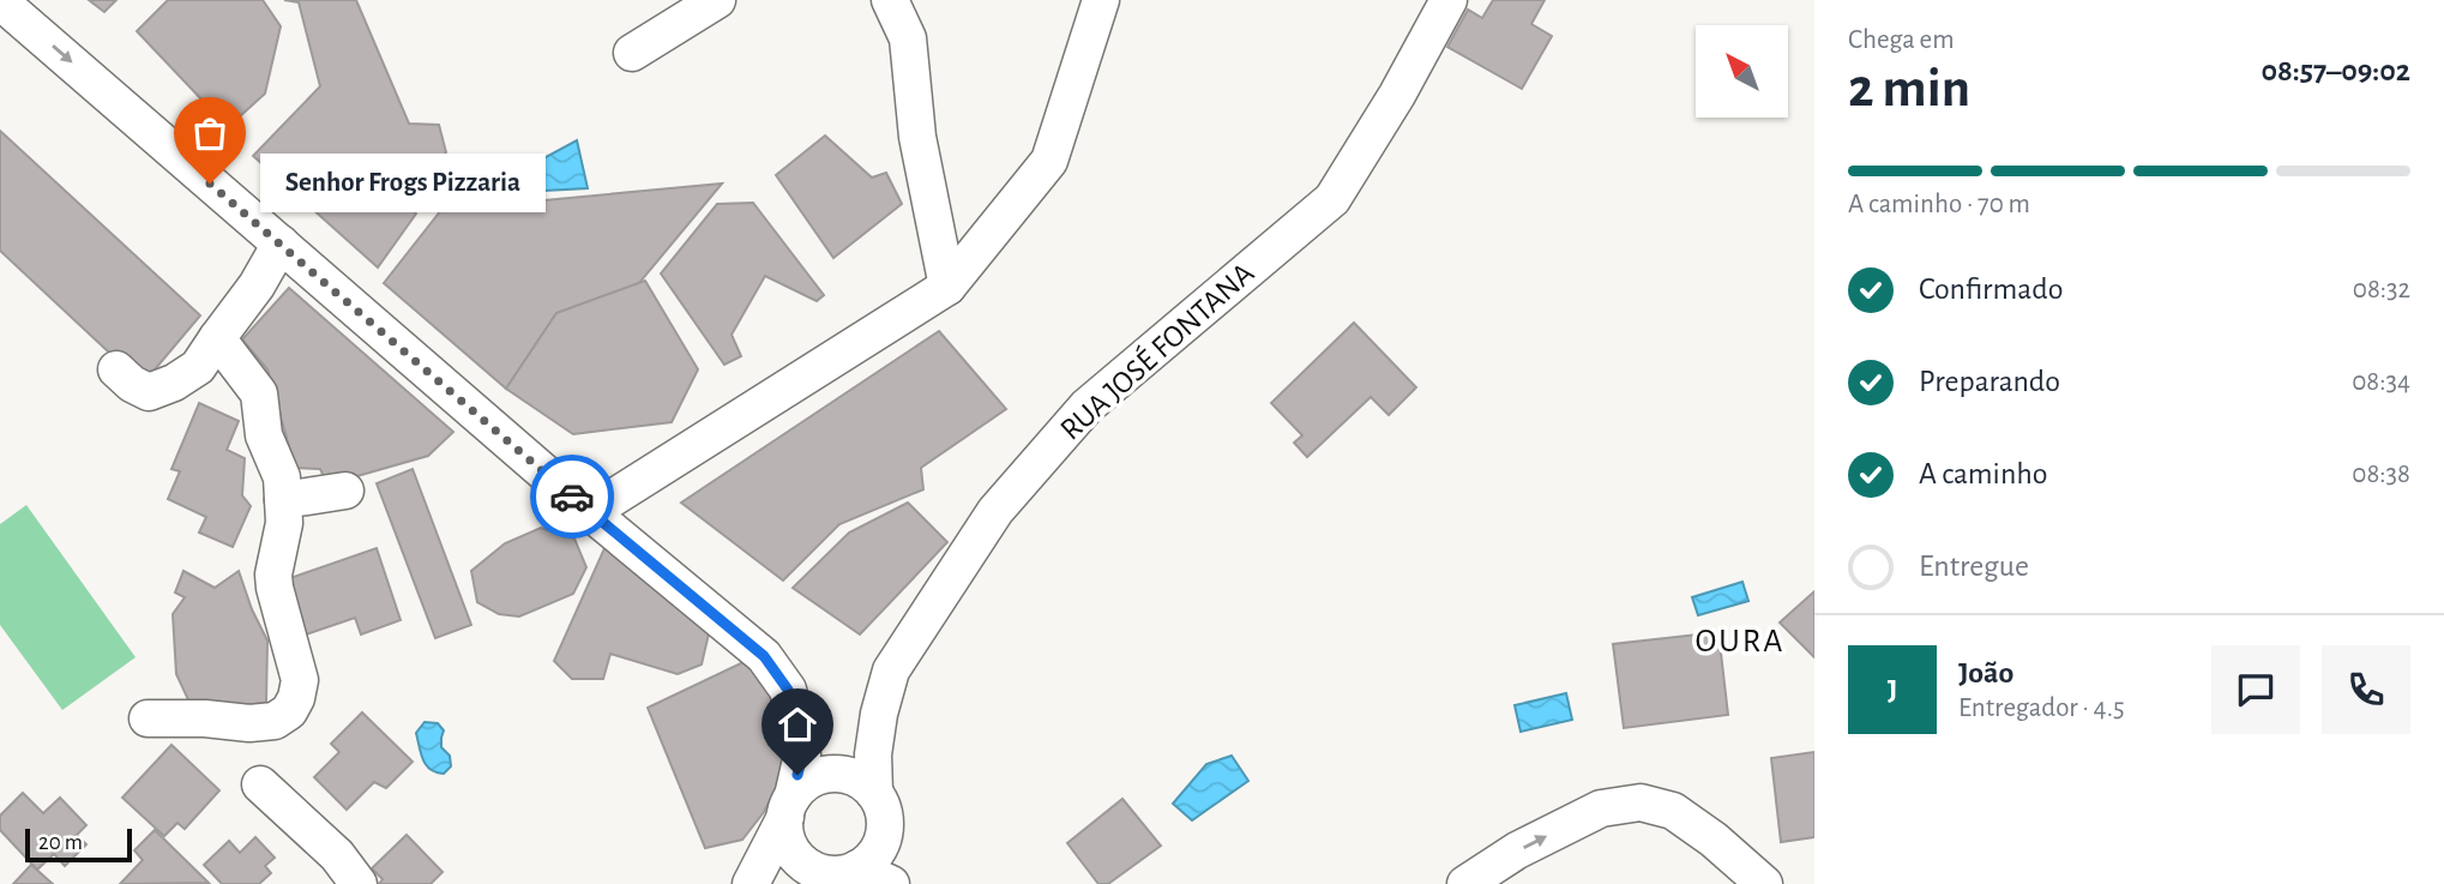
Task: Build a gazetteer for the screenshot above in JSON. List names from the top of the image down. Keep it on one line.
{"streets":{"street":["RUA JOSÉ FONTANA"]},"districts":["OURA"],"places":["Senhor Frogs Pizzaria"],"scale_bar":"20 m","north":"top left","page":{"heading":["2 min","Chega em","08:57–09:02"],"panel":["João","Entregador · 4.5"],"bar":"A caminho · 70 m","bubble":"Senhor Frogs Pizzaria","list":[["Confirmado","08:32"],["Preparando","08:34"],["A caminho","08:38"],"Entregue"],"round":"J","scale":"20 m"}}
